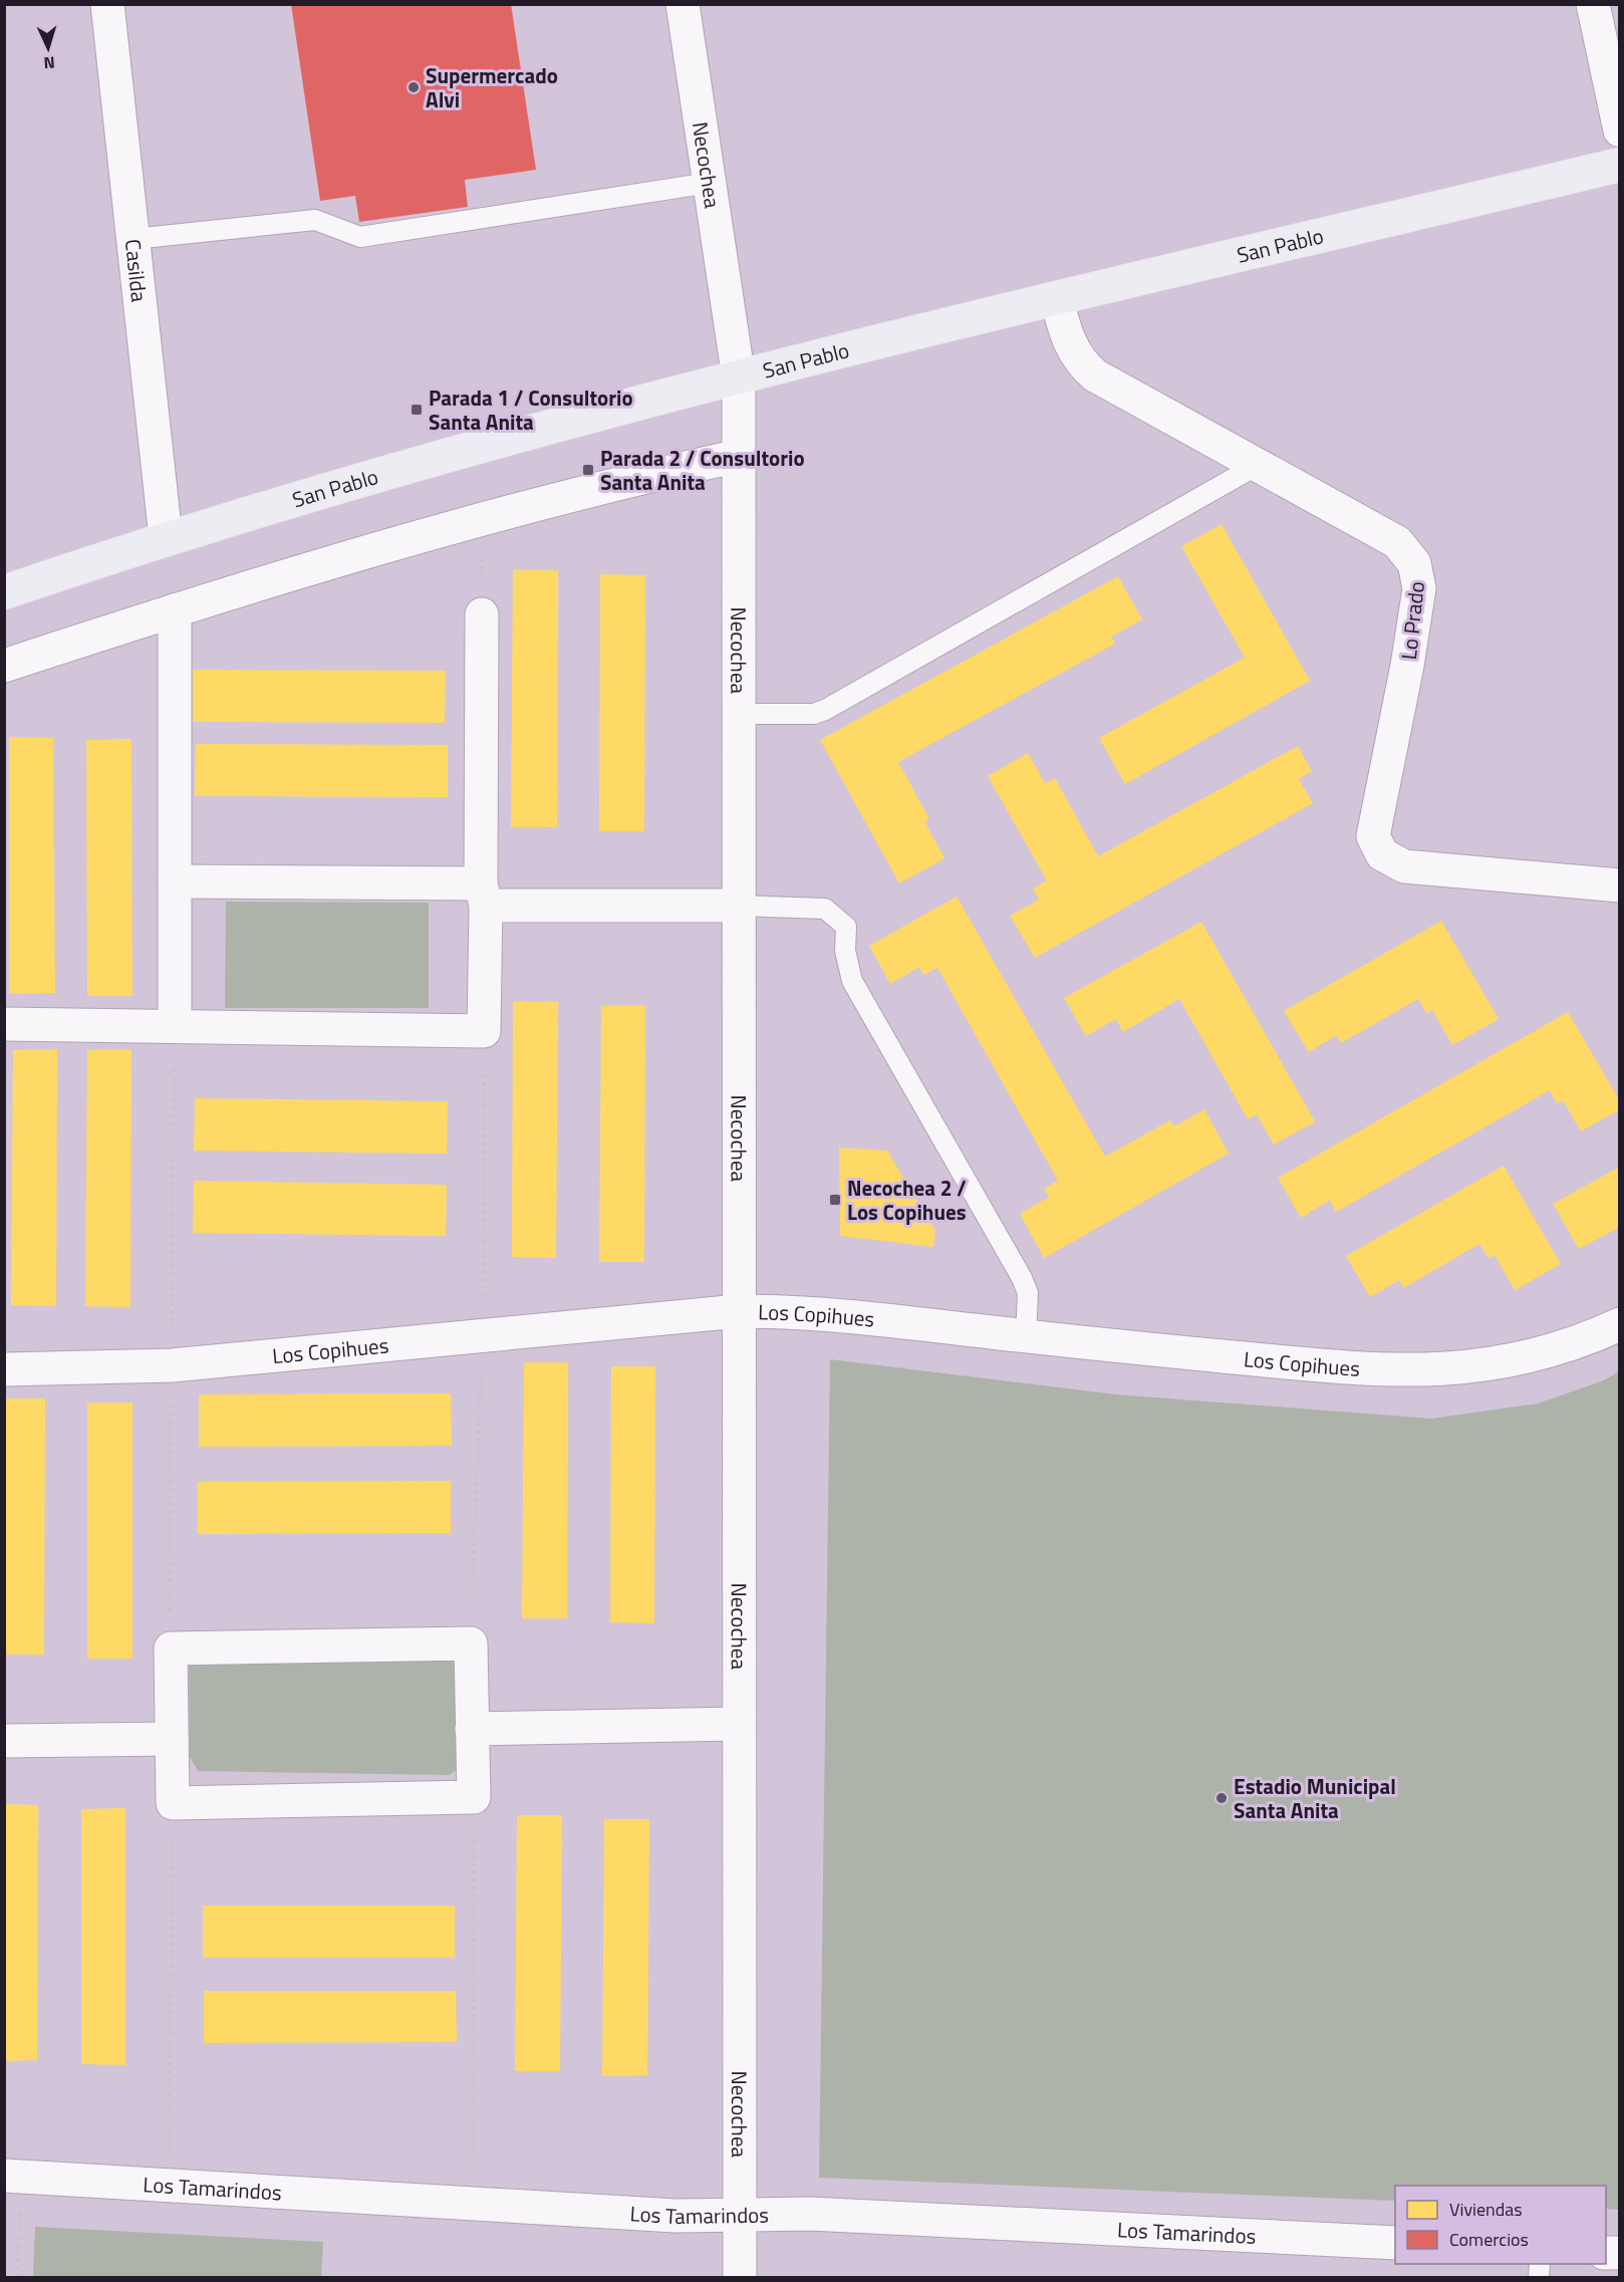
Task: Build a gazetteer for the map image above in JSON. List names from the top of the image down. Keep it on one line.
{"streets":{"main road":["San Pablo"],"street":["Necochea","Casilda","Lo Prado","Los Copihues","Los Tamarindos"]},"crossings":[["Necochea","San Pablo"],["Necochea","Los Copihues"],["Necochea","Los Tamarindos"],["San Pablo","Casilda"],["San Pablo","Lo Prado"]],"places":{"other":["Supermercado Alvi","Estadio Municipal Santa Anita"],"transit":["Parada 1 / Consultorio Santa Anita","Parada 2 / Consultorio Santa Anita","Necochea 2 / Los Copihues"]},"legend":["Viviendas","Comercios"],"north":"bottom"}
